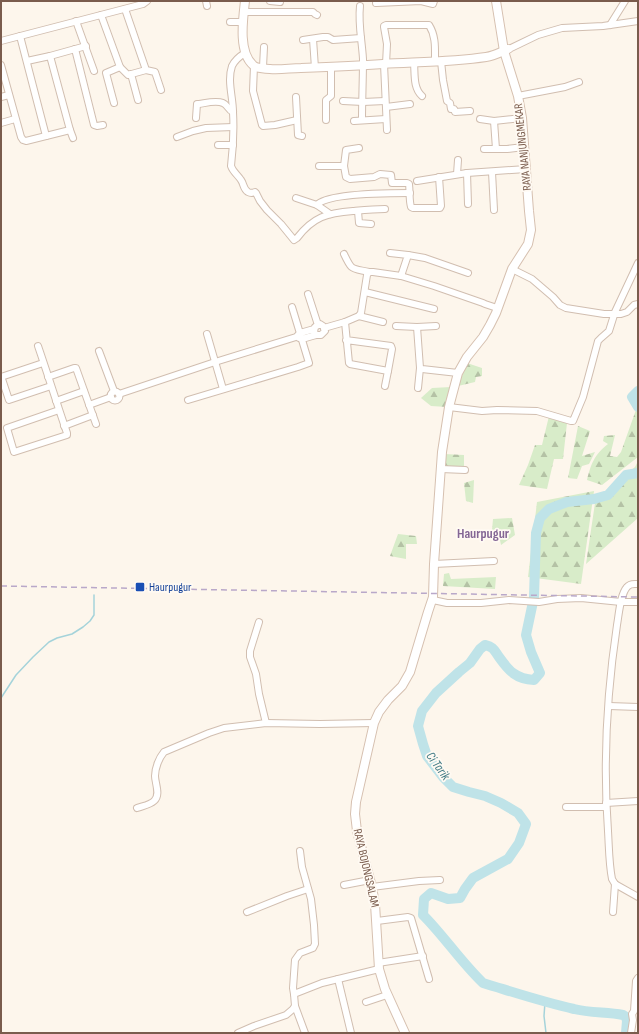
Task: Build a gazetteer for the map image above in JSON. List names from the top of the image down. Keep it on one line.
{"streets":{"main road":["RAYA NANJUNGMEKAR","RAYA BOJONGSALAM"]},"crossings":[["RAYA NANJUNGMEKAR","RAYA BOJONGSALAM"]],"districts":["Haurpugur"],"water":["Ci Tarik"],"places":{"transit":["Haurpugur"]}}
